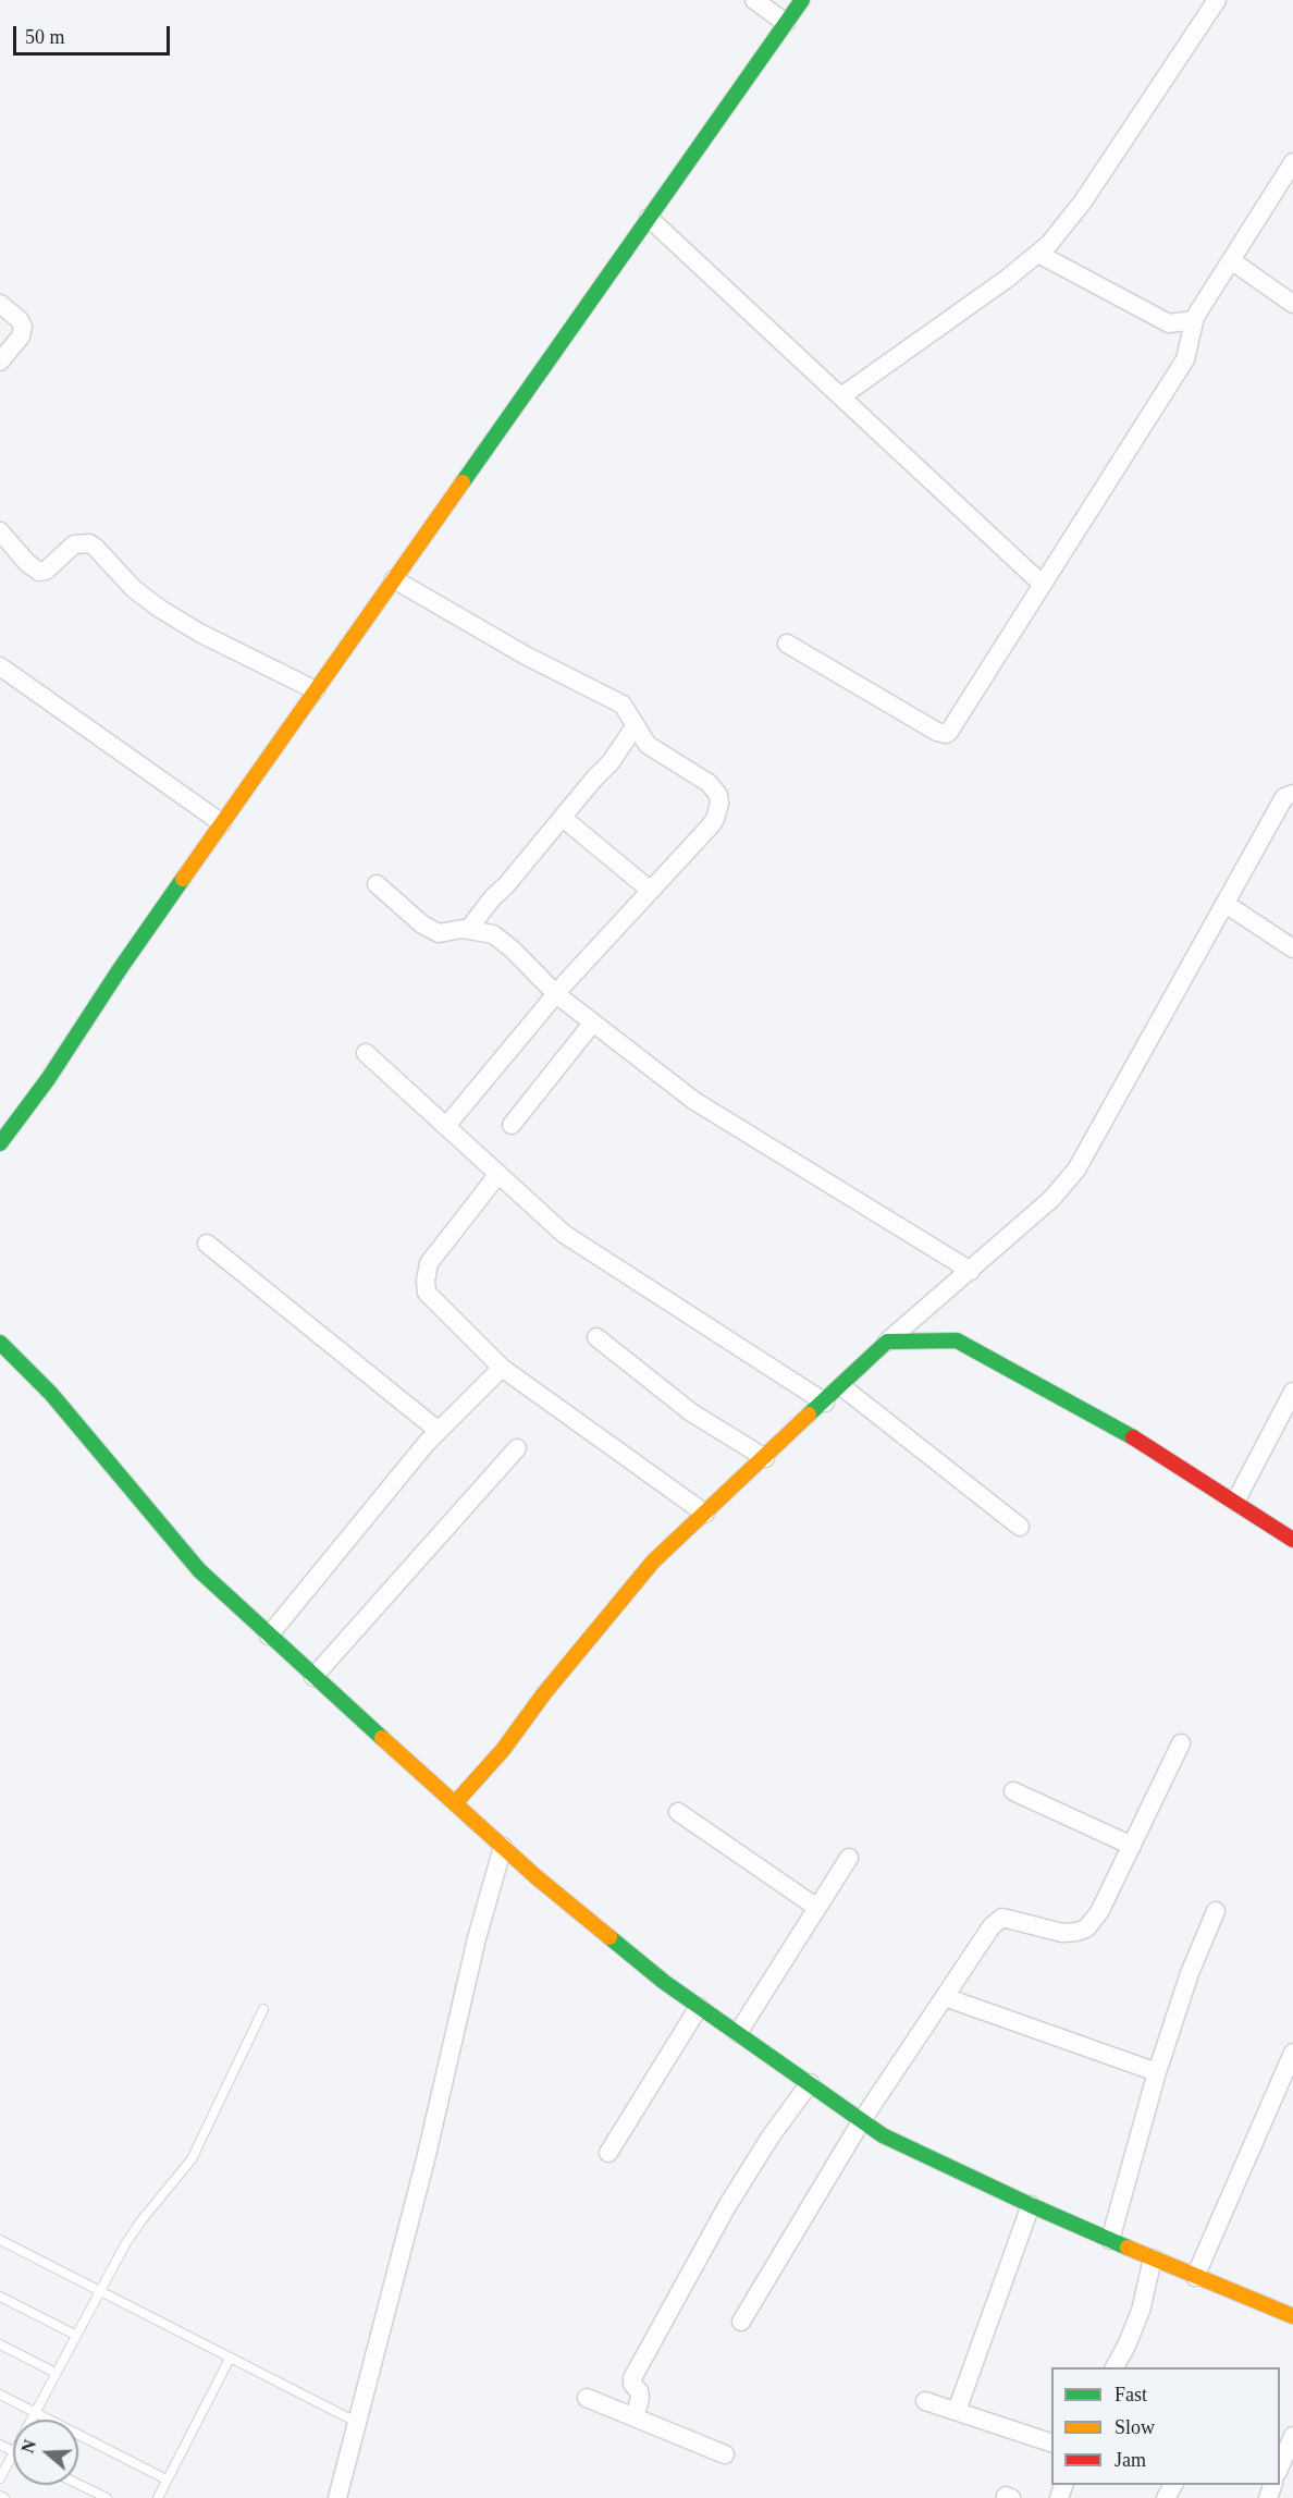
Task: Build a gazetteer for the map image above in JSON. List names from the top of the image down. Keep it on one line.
{"legend":["Fast","Slow","Jam"],"scale_bar":"50 m","north":"left"}
